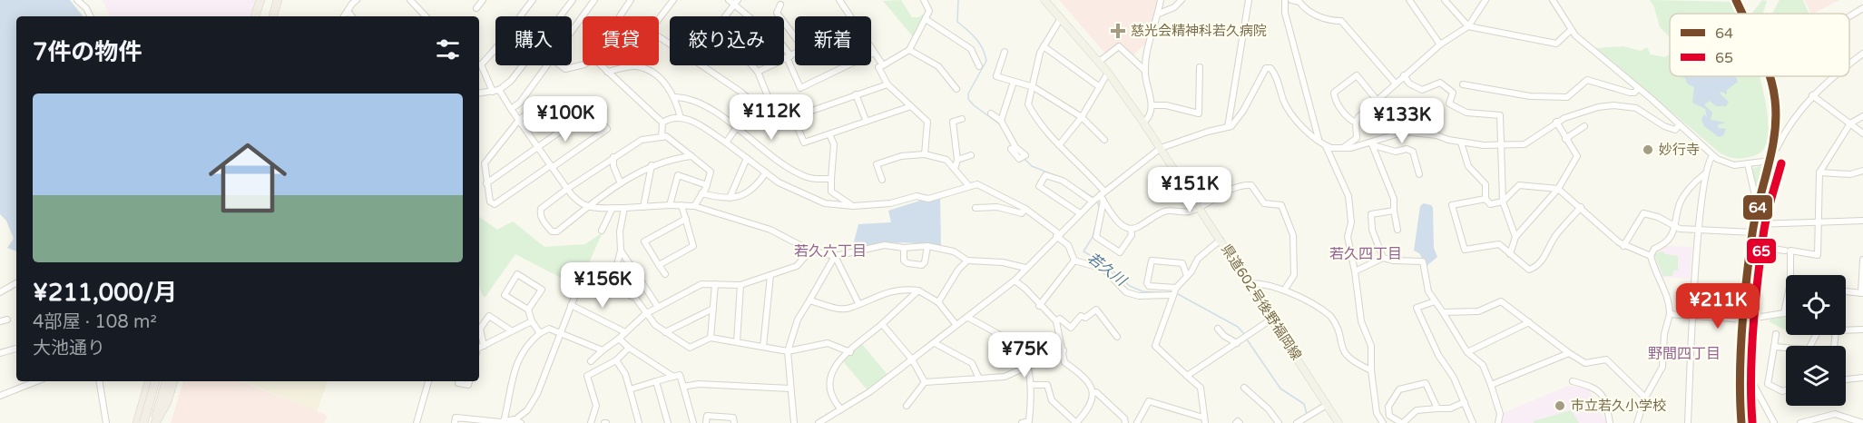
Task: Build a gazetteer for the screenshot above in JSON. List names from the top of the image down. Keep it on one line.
{"streets":{"main road":["県道602号後野福岡線"]},"districts":["若久六丁目","若久四丁目","野間四丁目"],"water":["若久川"],"places":{"health":["慈光会精神科若久病院"],"other":["妙行寺","市立若久小学校"]},"lines":["transit line 64","transit line 65"],"legend":["64","65"],"page":{"chip":["購入","賃貸","絞り込み","新着"],"heading":"7件の物件","list":[{"name":"¥211,000/月","note":"4部屋 · 108 m² · 大池通り"}],"price":["¥112K","¥100K","¥133K","¥151K","¥156K","¥211K","¥75K"]}}
